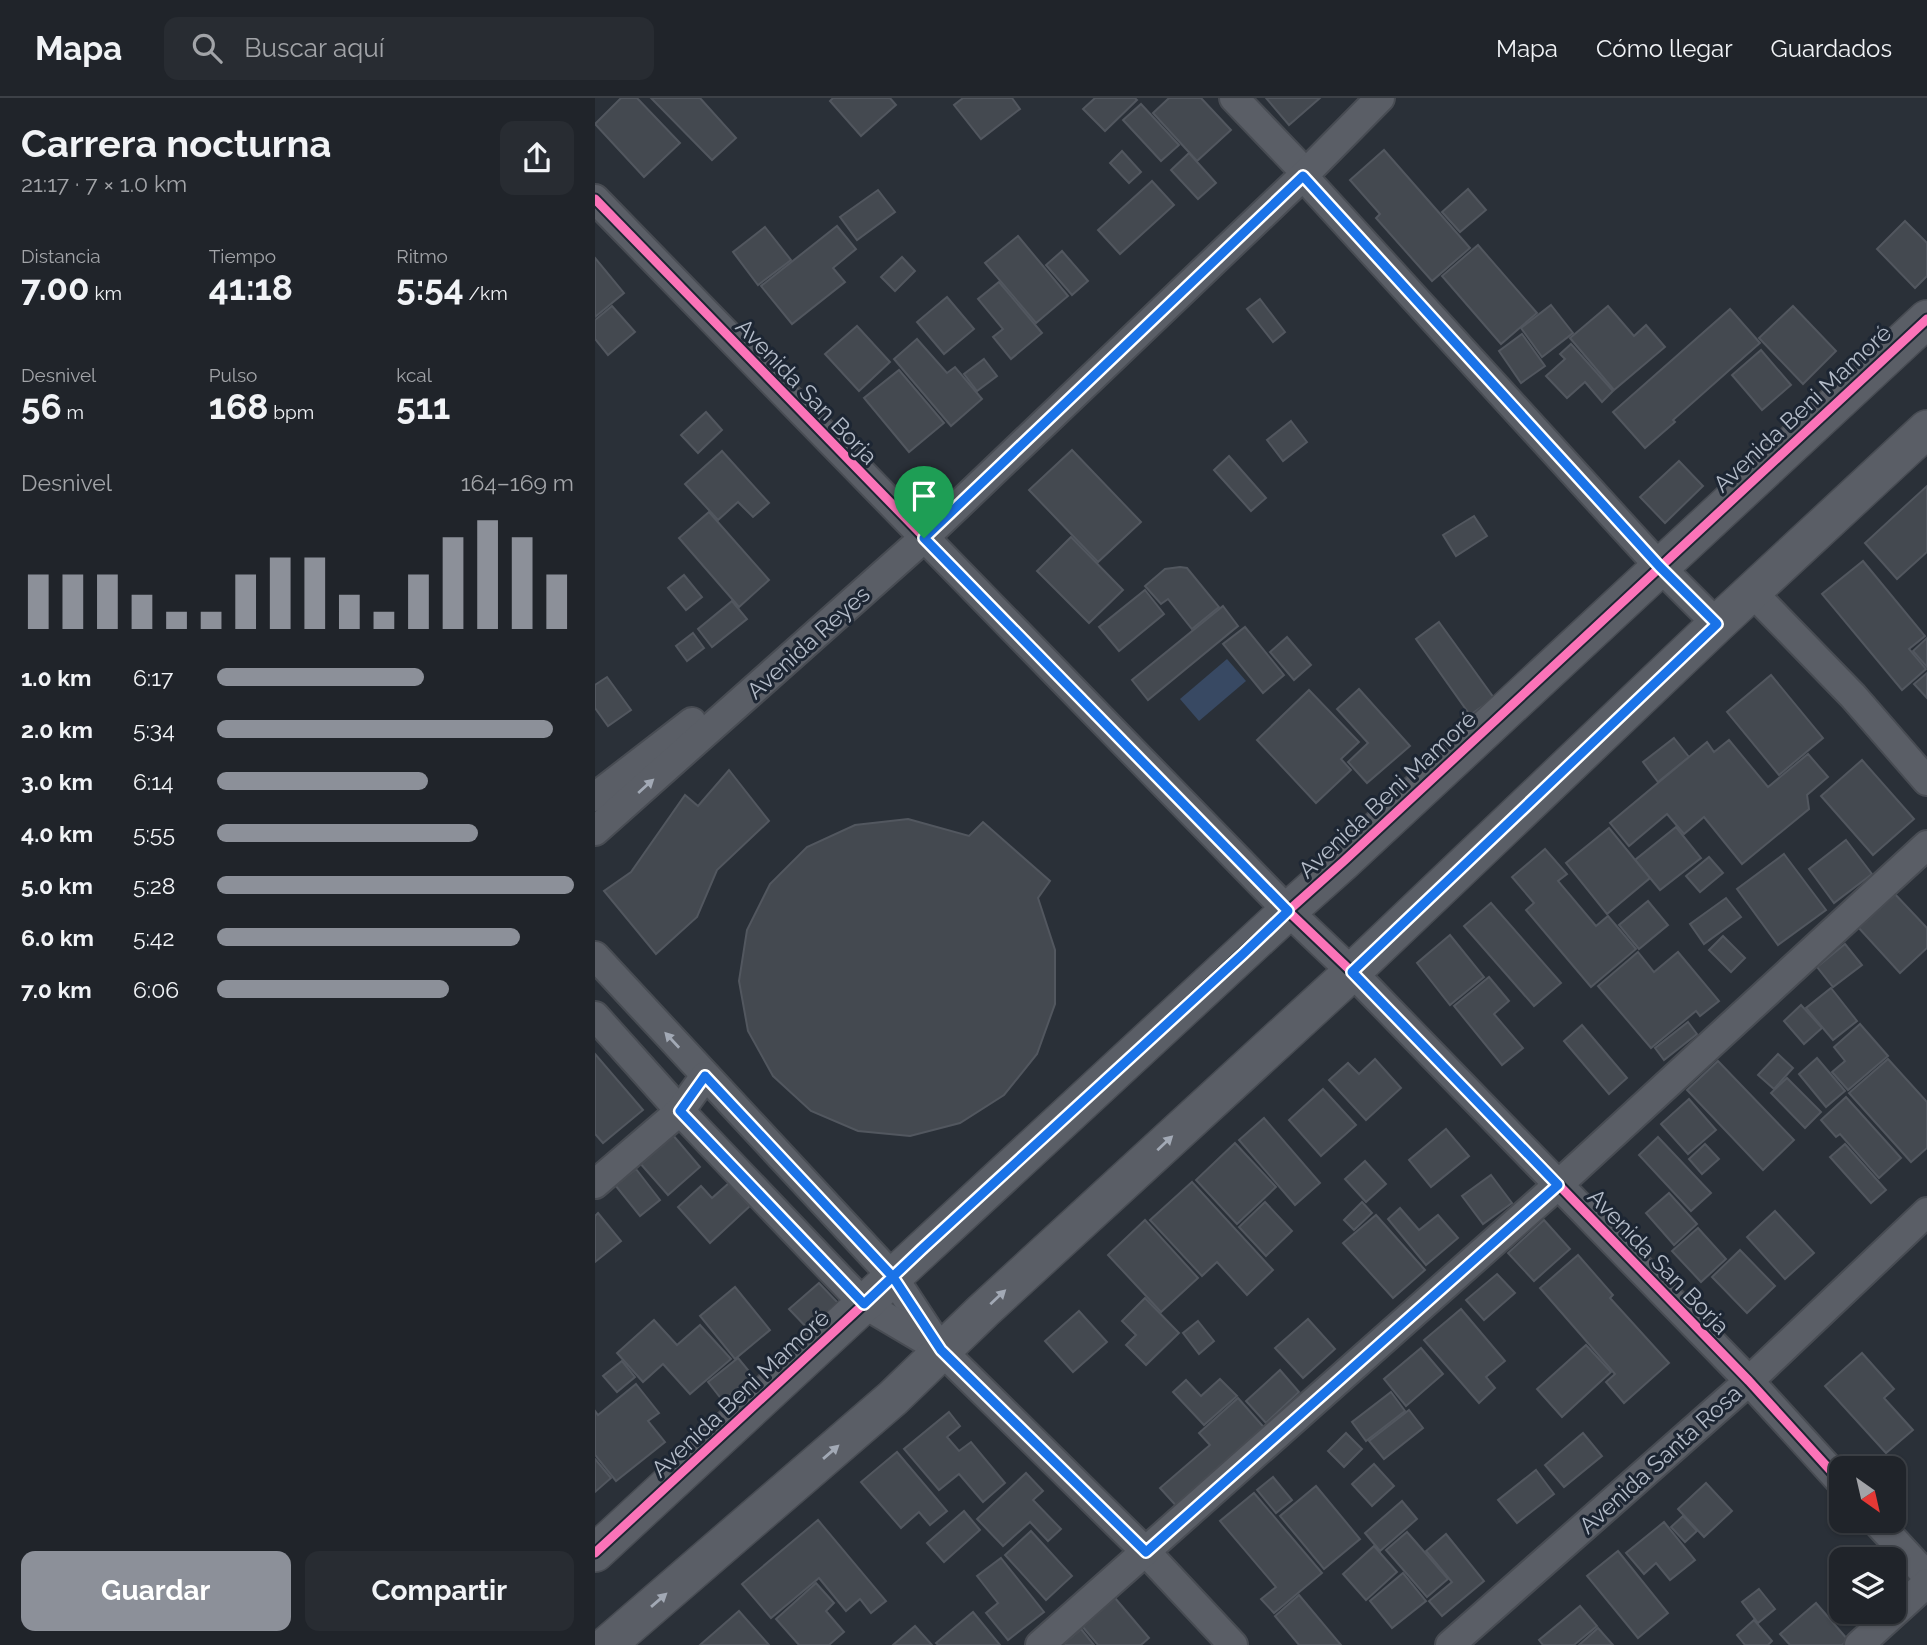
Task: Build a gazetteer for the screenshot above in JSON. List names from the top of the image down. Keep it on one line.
{"streets":{"street":["Avenida San Borja","Avenida Beni Mamoré","Avenida Reyes","Avenida Santa Rosa"]},"crossings":[["Avenida San Borja","Avenida Beni Mamoré"],["Avenida San Borja","Avenida Reyes"],["Avenida San Borja","Avenida Santa Rosa"]],"north":"bottom right","page":{"header":"Mapa","search":"Buscar aquí","nav":["Mapa","Cómo llegar","Guardados"],"heading":["Carrera nocturna","21:17 · 7 × 1.0 km"],"stats":[["Distancia","7.00 km"],["Tiempo","41:18"],["Ritmo","5:54 /km"],["Desnivel","56 m"],["Pulso","168 bpm"],["kcal","511"]],"chart":["Desnivel","164–169 m"],"list":[{"name":"1.0 km","note":"6:17"},{"name":"2.0 km","note":"5:34"},{"name":"3.0 km","note":"6:14"},{"name":"4.0 km","note":"5:55"},{"name":"5.0 km","note":"5:28"},{"name":"6.0 km","note":"5:42"},{"name":"7.0 km","note":"6:06"}],"buttons":["Guardar","Compartir"]}}
